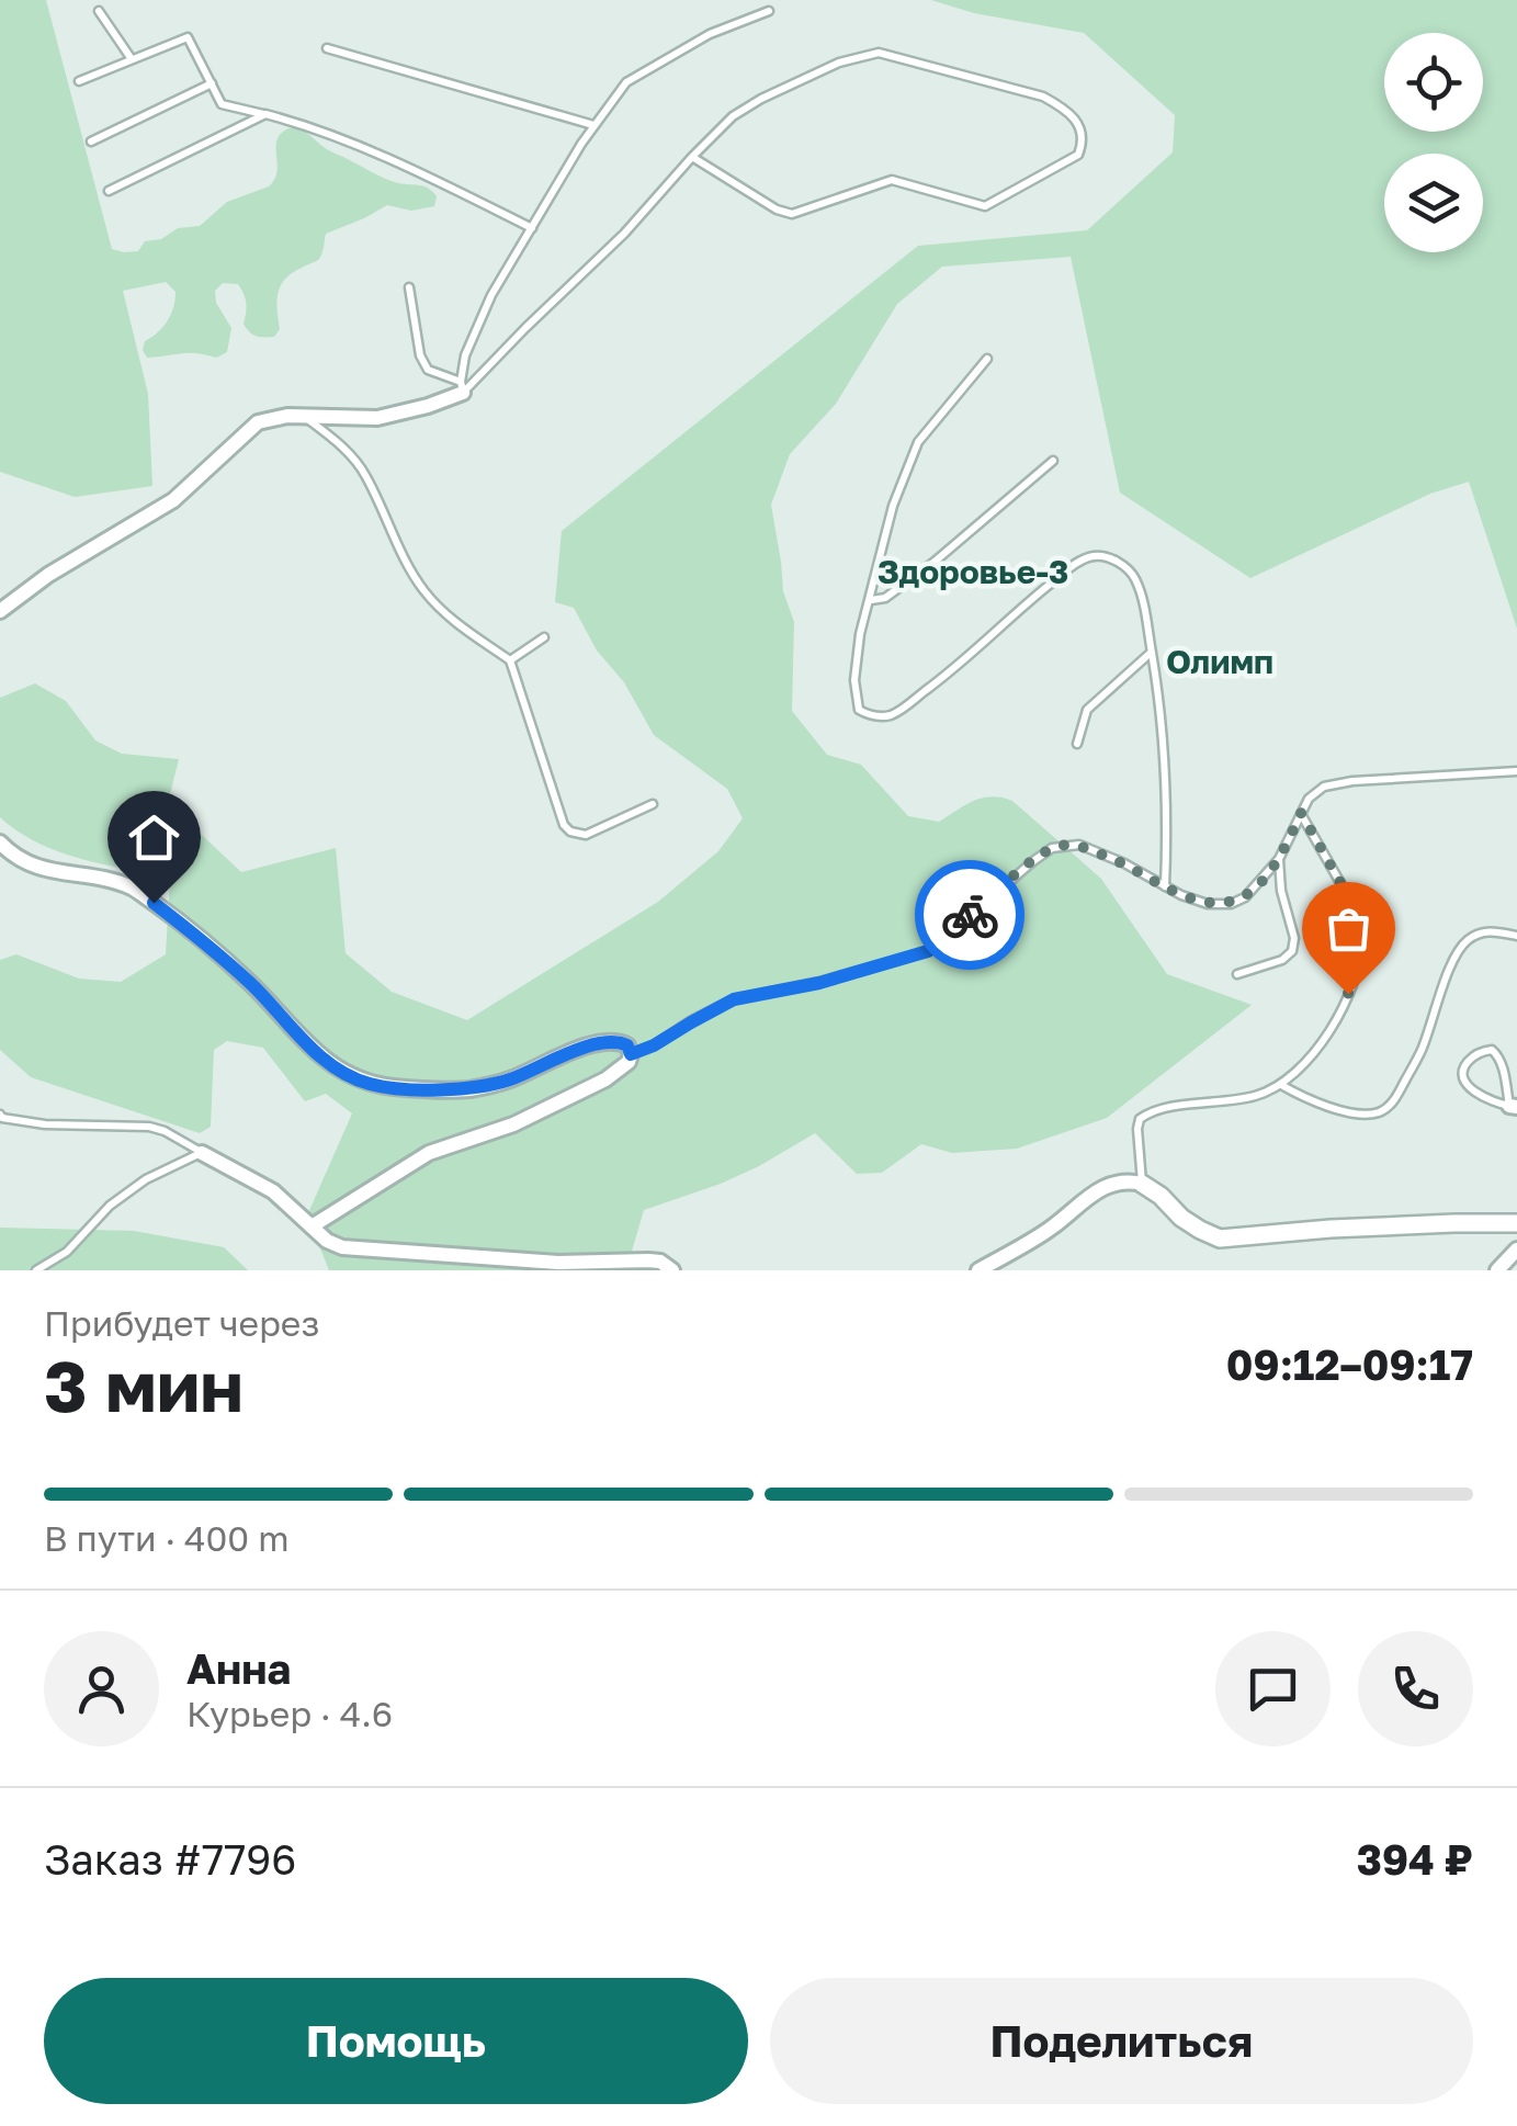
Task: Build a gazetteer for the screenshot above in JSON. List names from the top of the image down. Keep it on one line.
{"districts":["Здоровье-3","Олимп"],"page":{"heading":["3 мин","Прибудет через","09:12–09:17"],"panel":["Анна","Курьер · 4.6","Заказ #7796","394 ₽"],"bar":"В пути · 400 m","buttons":["Помощь","Поделиться"]}}
